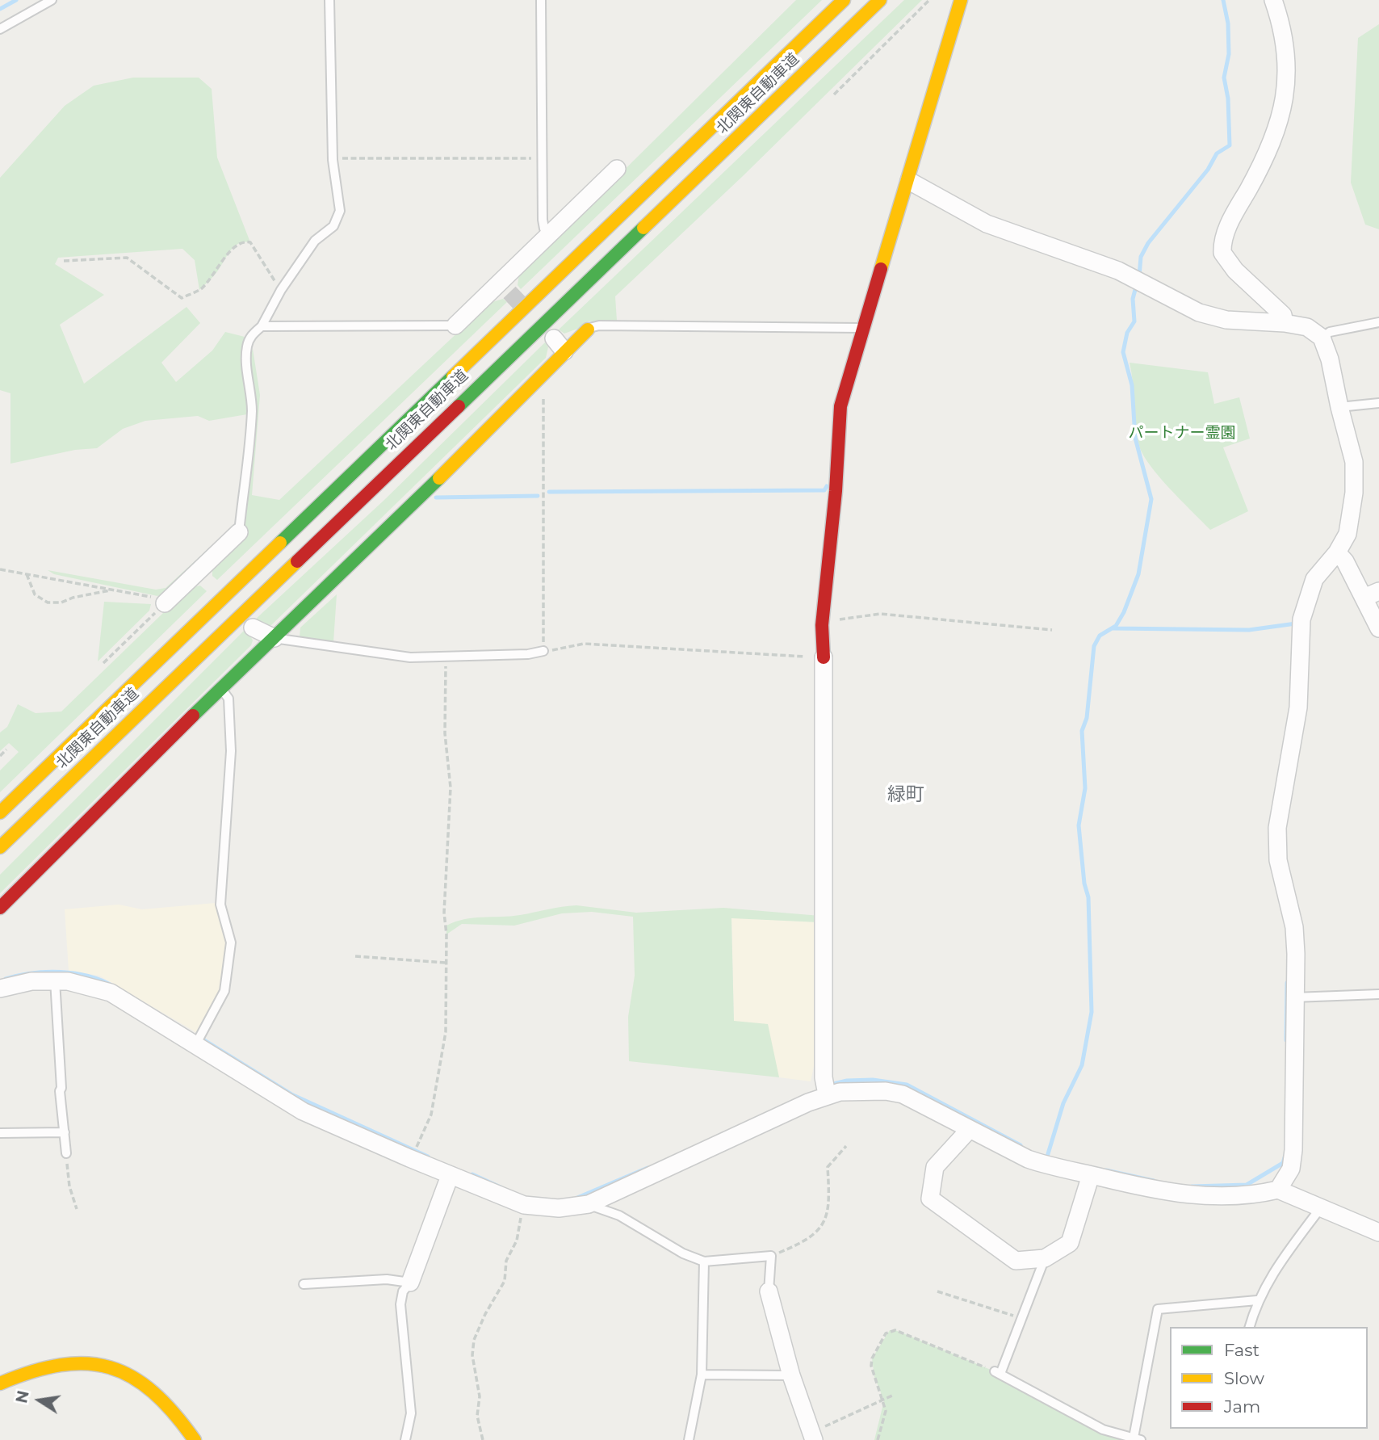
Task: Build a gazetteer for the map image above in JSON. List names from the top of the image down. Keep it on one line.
{"streets":{"main road":["北関東自動車道"]},"districts":["緑町"],"parks":["パートナー霊園"],"legend":["Fast","Slow","Jam"],"north":"left"}
